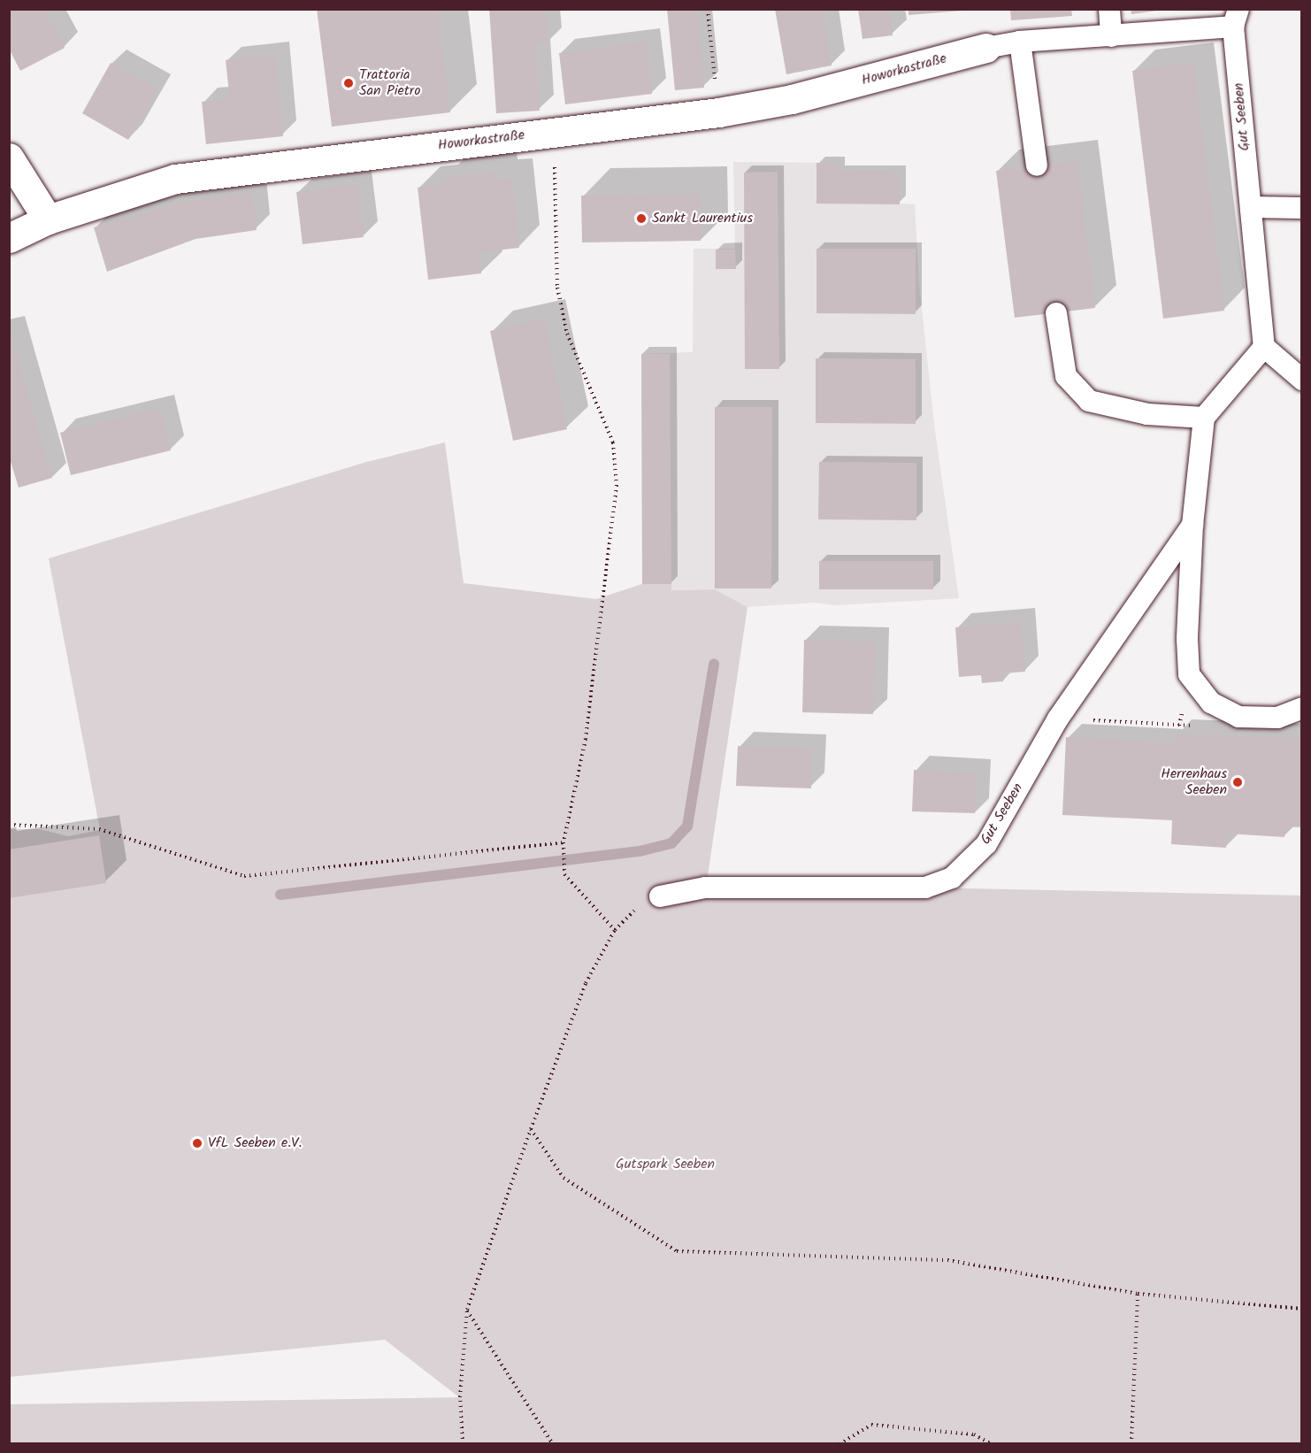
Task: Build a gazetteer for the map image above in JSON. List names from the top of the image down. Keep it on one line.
{"streets":{"street":["Howorkastraße"],"lane":["Gut Seeben"]},"crossings":[["Howorkastraße","Gut Seeben"]],"parks":["Gutspark Seeben"],"places":["Trattoria San Pietro","Sankt Laurentius","Herrenhaus Seeben","VfL Seeben e.V."]}
